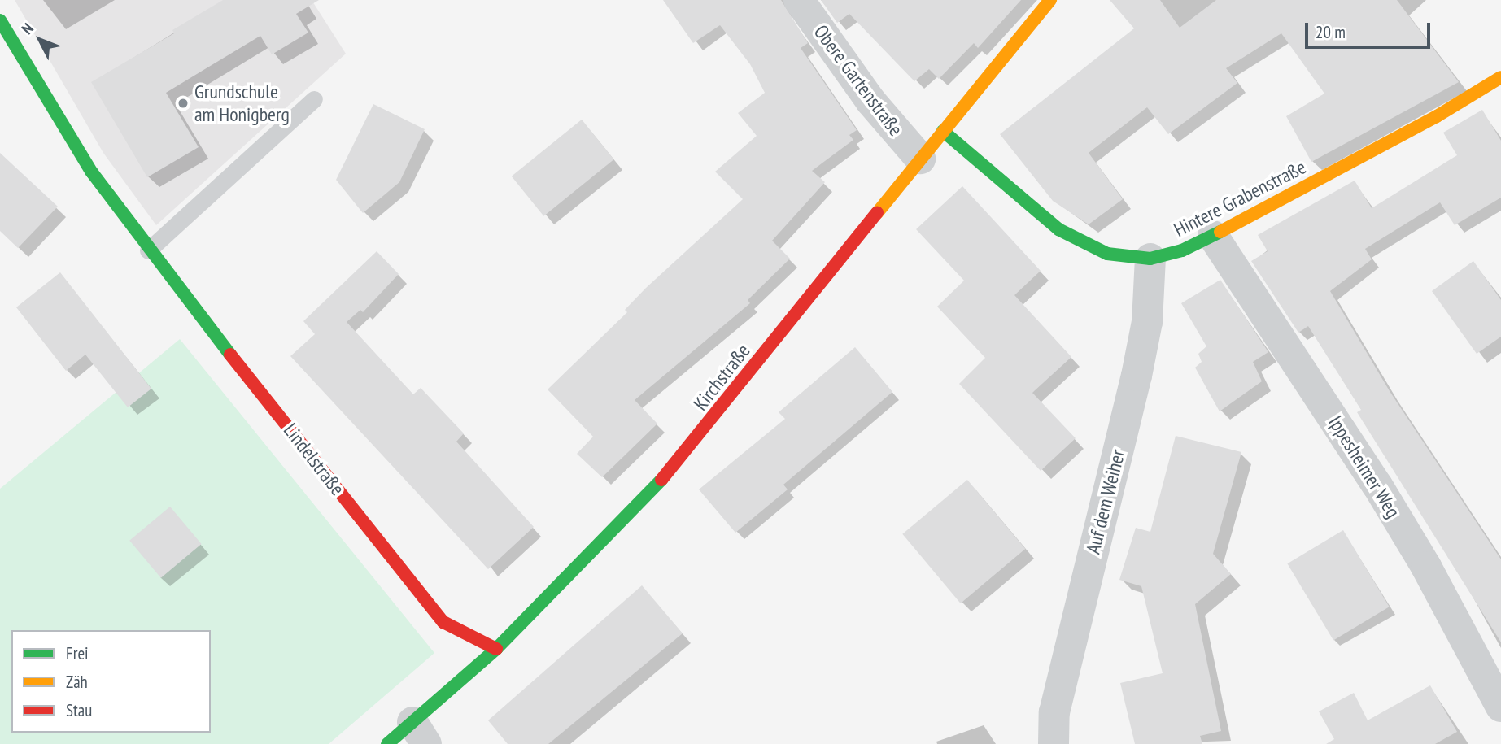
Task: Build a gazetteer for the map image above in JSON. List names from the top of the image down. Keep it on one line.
{"streets":{"street":["Obere Gartenstraße","Hintere Grabenstraße","Kirchstraße","Lindelstraße","Ippesheimer Weg","Auf dem Weiher"]},"crossings":[["Obere Gartenstraße","Kirchstraße"],["Hintere Grabenstraße","Kirchstraße"],["Hintere Grabenstraße","Ippesheimer Weg"],["Hintere Grabenstraße","Auf dem Weiher"],["Kirchstraße","Lindelstraße"]],"places":["Grundschule am Honigberg"],"legend":["Frei","Zäh","Stau"],"scale_bar":"20 m","north":"top left"}
